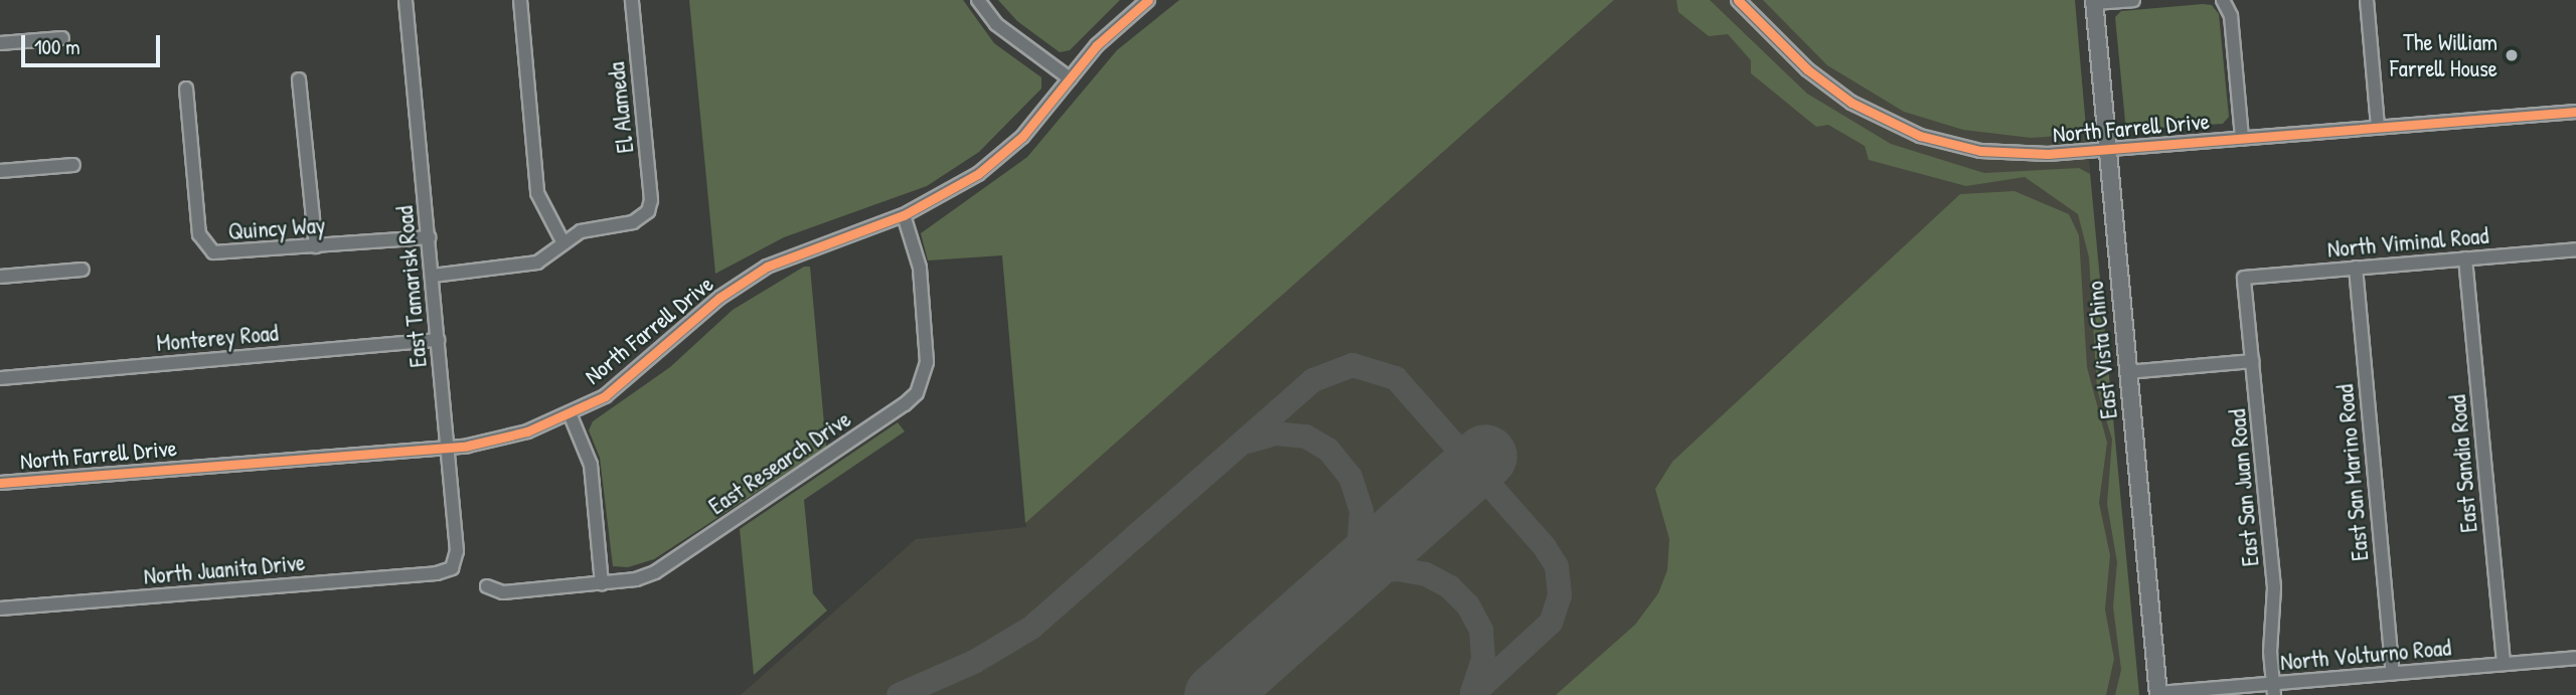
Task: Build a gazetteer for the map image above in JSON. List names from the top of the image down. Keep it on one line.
{"streets":{"main road":["East Vista Chino"],"street":["El Alameda","North Farrell Drive","Quincy Way","North Viminal Road","East Tamarisk Road","Monterey Road","East Research Drive","East Sandia Road","East San Marino Road","East San Juan Road","North Juanita Drive","North Volturno Road"]},"crossings":[["North Farrell Drive","East Tamarisk Road"],["North Farrell Drive","East Vista Chino"],["North Farrell Drive","East Research Drive"],["Quincy Way","East Tamarisk Road"],["North Viminal Road","East Sandia Road"],["North Viminal Road","East San Marino Road"],["North Viminal Road","East San Juan Road"],["East Tamarisk Road","Monterey Road"],["East Tamarisk Road","North Juanita Drive"],["East Vista Chino","North Volturno Road"],["East Sandia Road","North Volturno Road"],["East San Marino Road","North Volturno Road"],["East San Juan Road","North Volturno Road"]],"places":["The William Farrell House"],"scale_bar":"100 m"}
